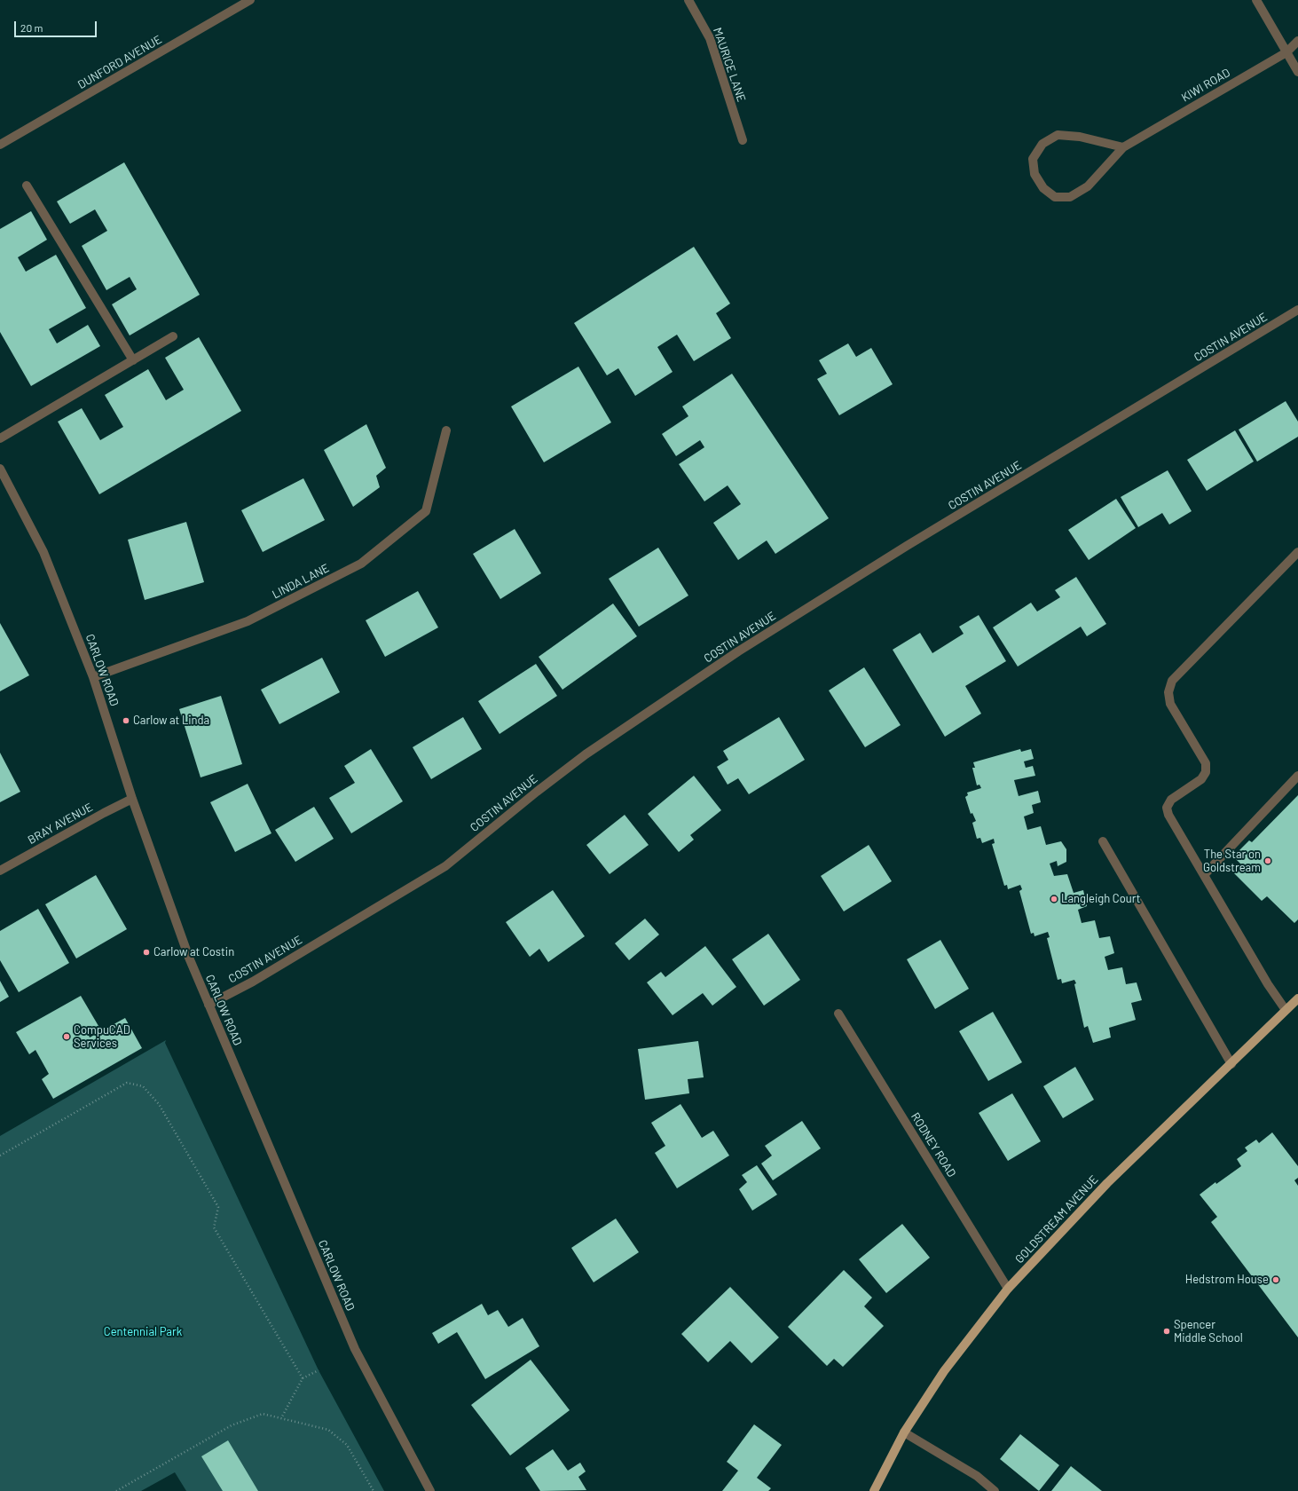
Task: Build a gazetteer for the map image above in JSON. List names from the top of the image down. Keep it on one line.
{"streets":{"main road":["GOLDSTREAM AVENUE"],"street":["DUNFORD AVENUE","MAURICE LANE","KIWI ROAD","COSTIN AVENUE","LINDA LANE","CARLOW ROAD","BRAY AVENUE","RODNEY ROAD"]},"crossings":[["COSTIN AVENUE","CARLOW ROAD"],["LINDA LANE","CARLOW ROAD"],["CARLOW ROAD","BRAY AVENUE"],["RODNEY ROAD","GOLDSTREAM AVENUE"]],"parks":["Centennial Park"],"places":["Carlow at Linda","The Star on Goldstream","Langleigh Court","Carlow at Costin","CompuCAD Services","Hedstrom House","Spencer Middle School"],"scale_bar":"20 m"}
